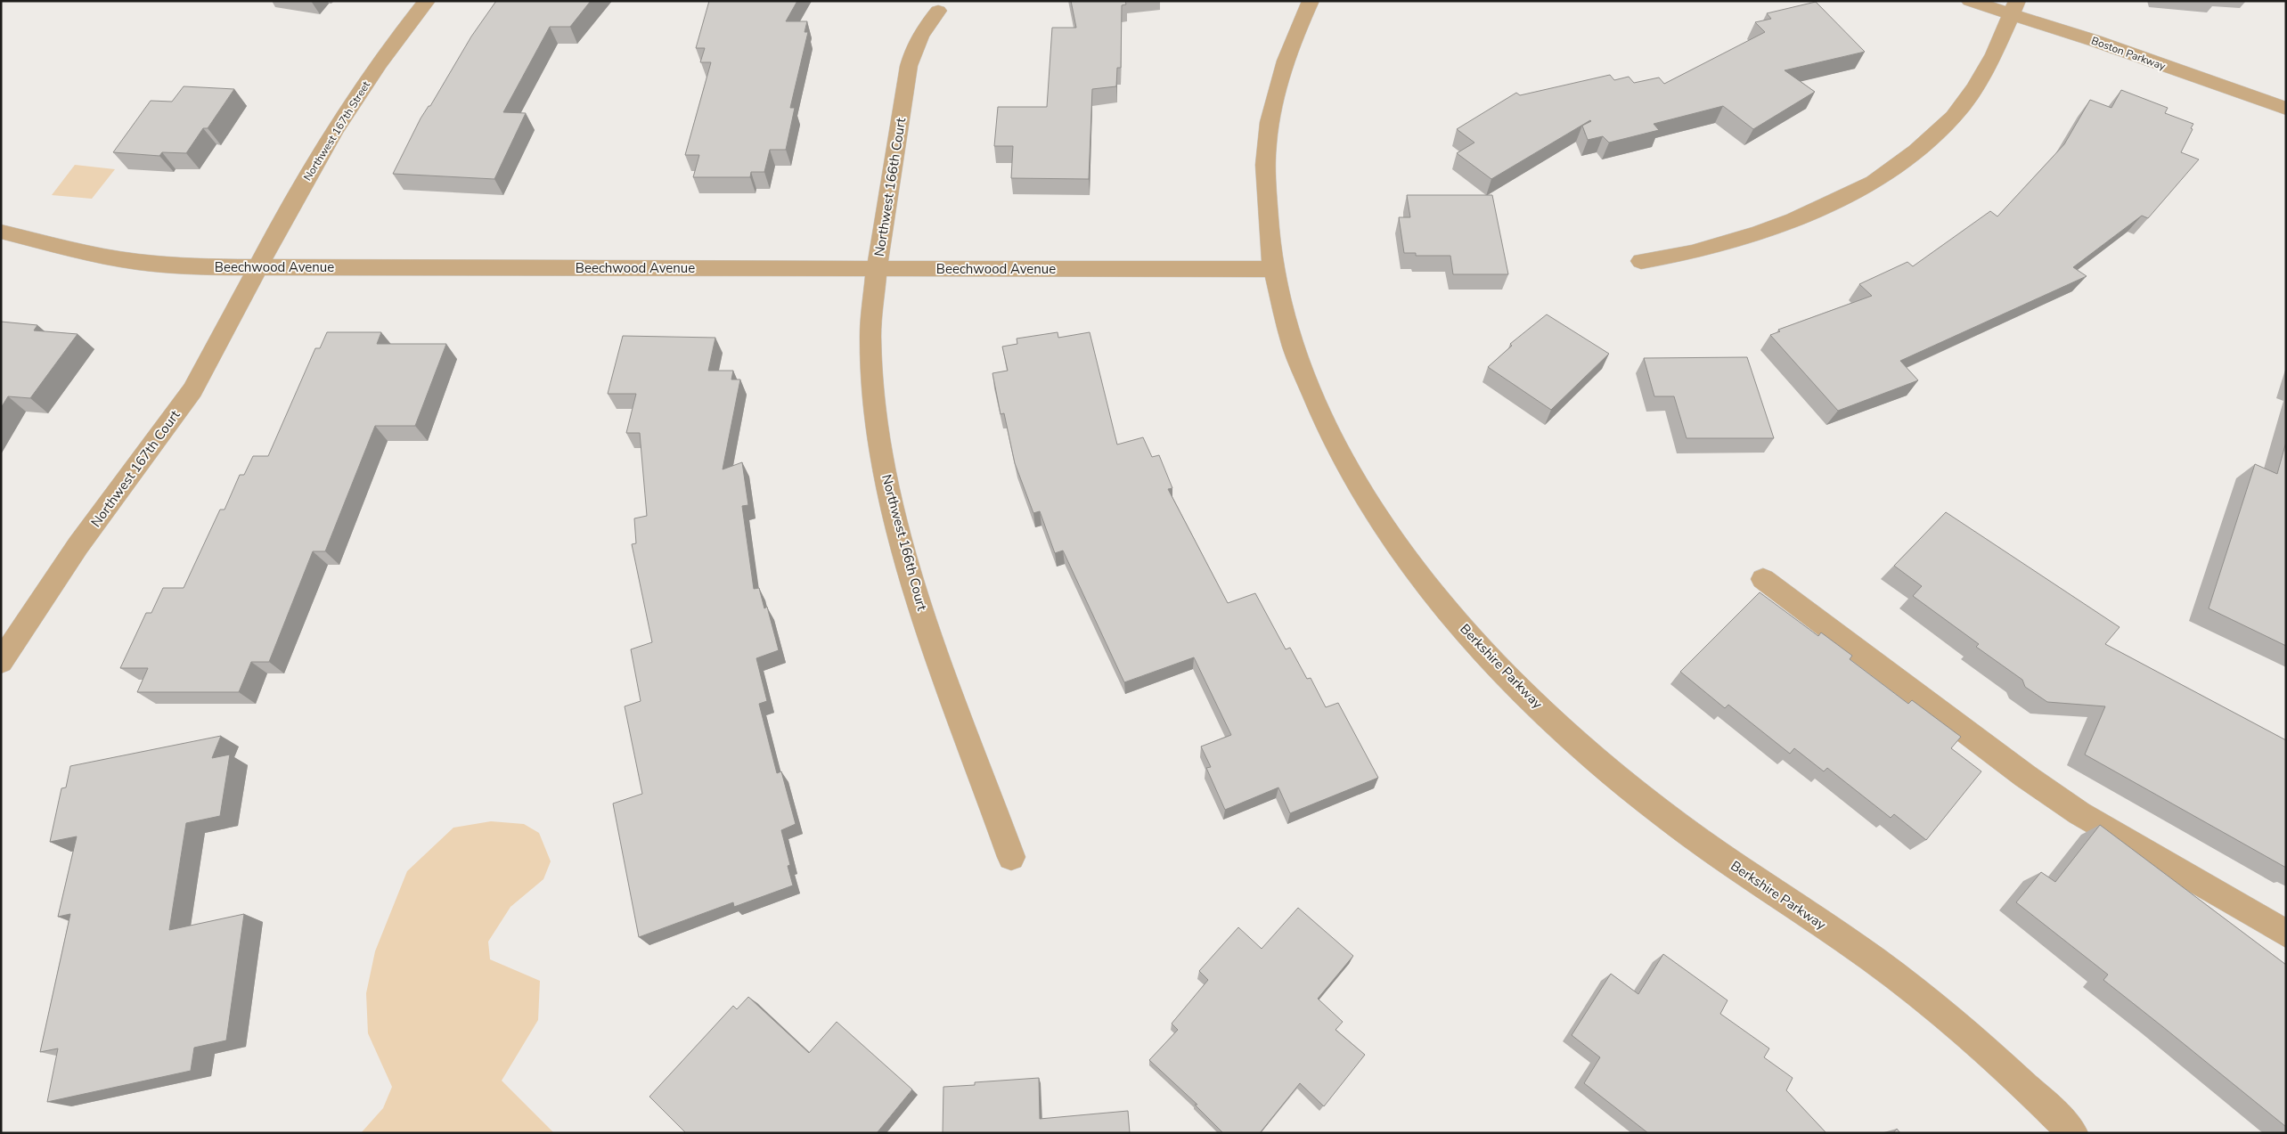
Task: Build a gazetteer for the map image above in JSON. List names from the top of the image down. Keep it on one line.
{"streets":{"street":["Boston Parkway","Northwest 167th Street","Northwest 166th Court","Beechwood Avenue","Northwest 167th Court","Berkshire Parkway"]},"crossings":[["Northwest 167th Street","Beechwood Avenue"],["Northwest 167th Street","Northwest 167th Court"],["Northwest 166th Court","Beechwood Avenue"],["Beechwood Avenue","Northwest 167th Court"],["Beechwood Avenue","Berkshire Parkway"]]}
